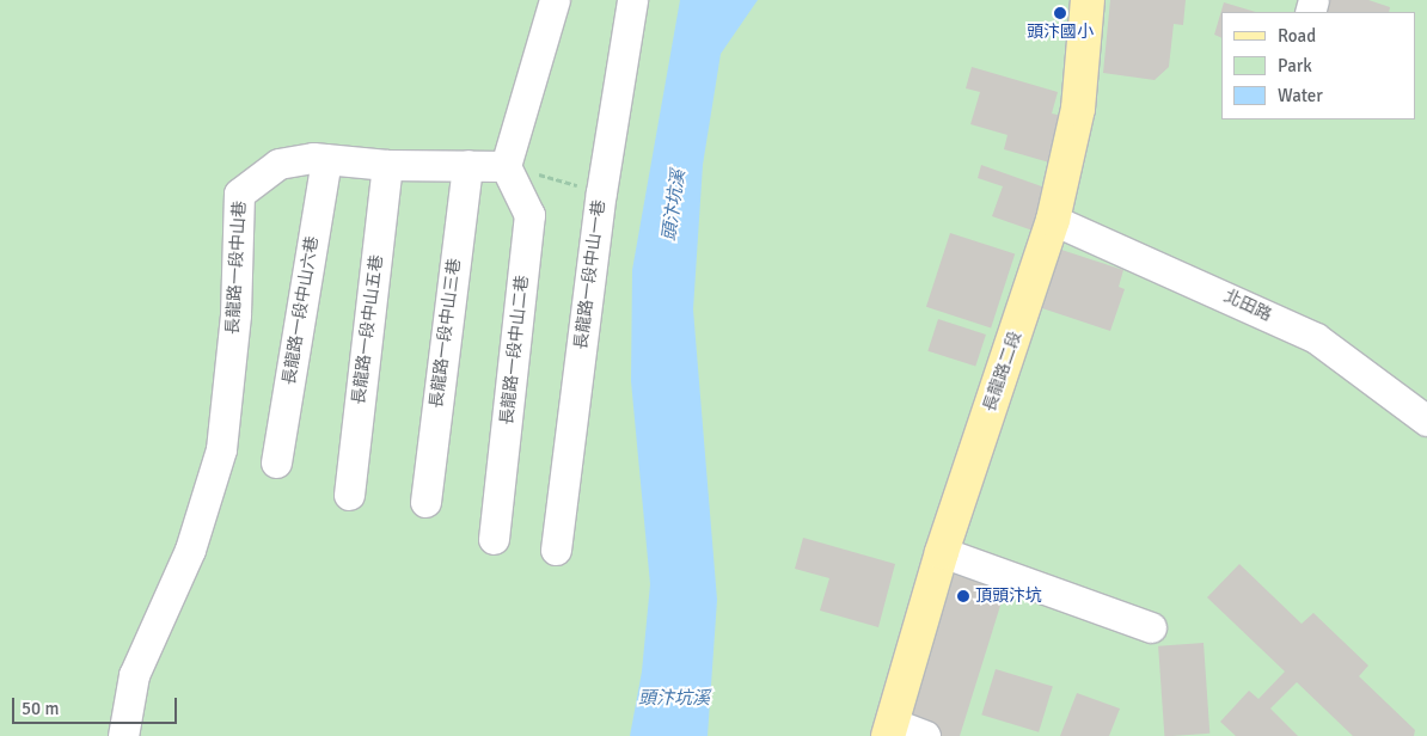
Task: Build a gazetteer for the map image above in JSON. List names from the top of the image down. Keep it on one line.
{"streets":{"main road":["長龍路二段"],"street":["長龍路一段中山巷","長龍路一段中山一巷","北田路","長龍路一段中山六巷","長龍路一段中山五巷","長龍路一段中山三巷","長龍路一段中山二巷"]},"crossings":[["長龍路一段中山巷","長龍路一段中山六巷"],["長龍路一段中山巷","長龍路一段中山五巷"],["長龍路一段中山巷","長龍路一段中山三巷"],["長龍路一段中山巷","長龍路一段中山二巷"],["北田路","長龍路二段"]],"water":["頭汴坑溪"],"places":["頭汴國小","頂頭汴坑"],"legend":["Road","Park","Water"],"scale_bar":"50 m"}
